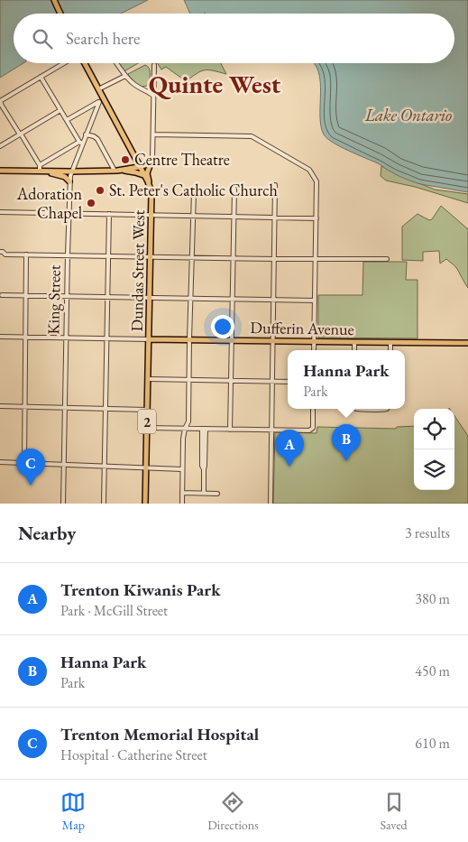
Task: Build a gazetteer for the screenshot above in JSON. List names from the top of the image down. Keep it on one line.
{"streets":{"main road":["Dundas Street West","Dufferin Avenue","2"],"street":["King Street"]},"crossings":[["Dundas Street West","King Street"],["Dundas Street West","Dufferin Avenue"],["King Street","Dufferin Avenue"]],"districts":["Quinte West"],"water":["Lake Ontario"],"places":["Centre Theatre","St. Peter's Catholic Church","Adoration Chapel"],"page":{"search":"Search here","popup":["Hanna Park","Park"],"pins":["B","A","C"],"heading":["Nearby","3 results"],"list":[{"mark":"A","name":"Trenton Kiwanis Park","note":"Park · McGill Street","value":"380 m"},{"mark":"B","name":"Hanna Park","note":"Park","value":"450 m"},{"mark":"C","name":"Trenton Memorial Hospital","note":"Hospital · Catherine Street","value":"610 m"}],"nav":["Map","Directions","Saved"]}}
